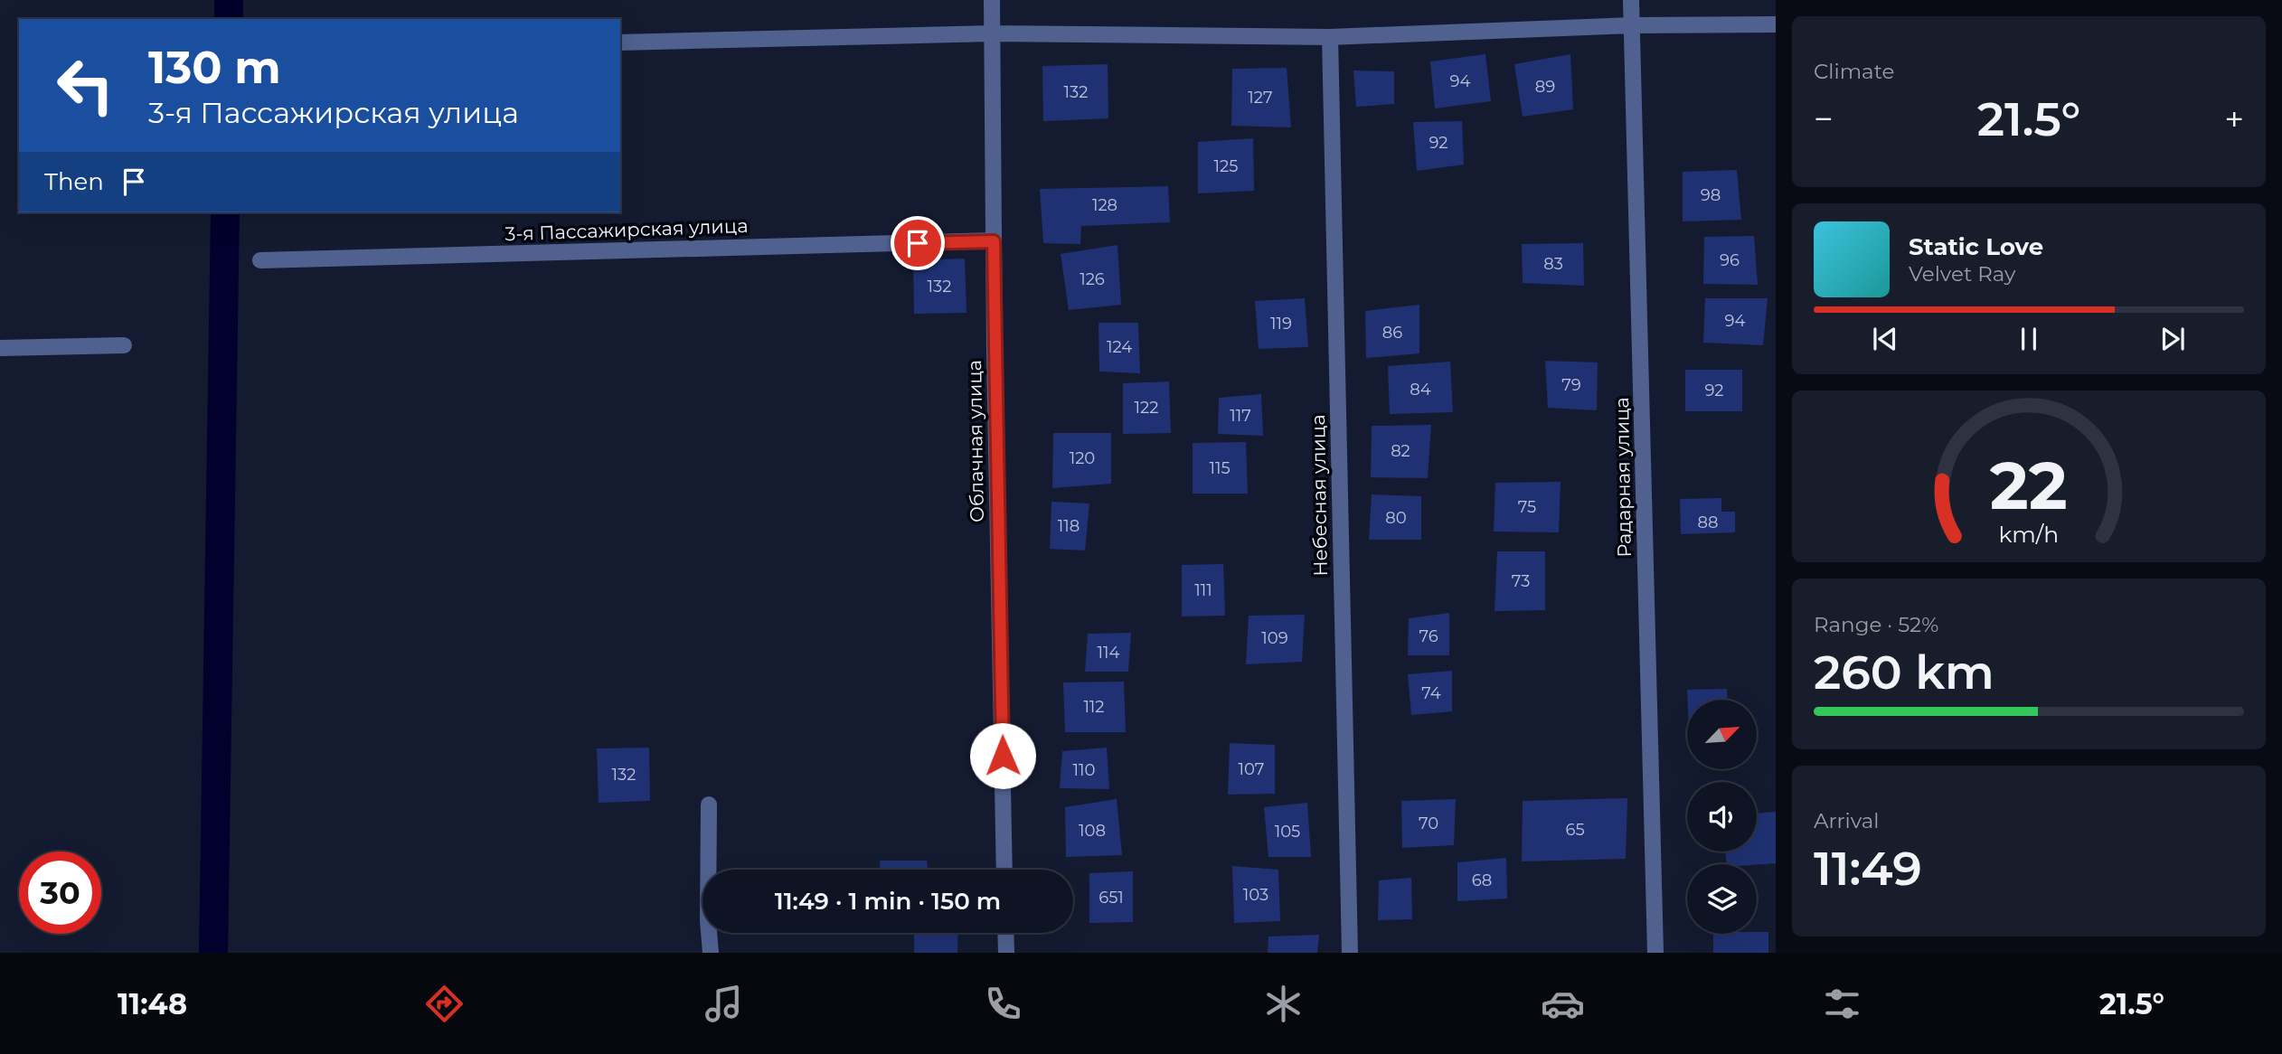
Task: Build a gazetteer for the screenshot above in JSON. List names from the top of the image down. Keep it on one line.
{"streets":{"street":["3-я Пассажирская улица","Облачная улица","Радарная улица","Небесная улица"]},"crossings":[["3-я Пассажирская улица","Облачная улица"]],"house_numbers":["94","89","132","127","92","125","98","128","96","83","126","132","94","119","86","124","79","84","92","122","117","82","120","115","75","80","88","118","73","111","76","109","114","74","112","107","110","132","70","65","108","105","68","103","651"],"north":"top right","page":{"tile":["Climate",["Range · 52%","260 km"],["Arrival","11:49"]],"turn":["130 m","3-я Пассажирская улица"],"heat":["−","21.5°","+"],"then":"Then","song":["Static Love","Velvet Ray"],"limit":"30","trip":"11:49 · 1 min · 150 m","tabs":["11:48","21.5°"],"gauge":["22","km/h"]}}
